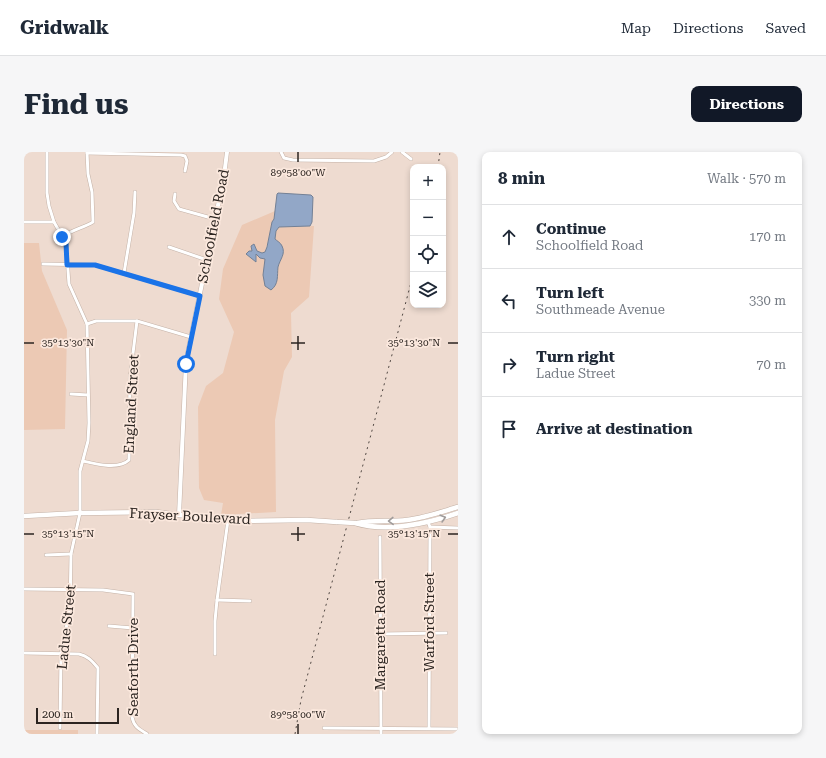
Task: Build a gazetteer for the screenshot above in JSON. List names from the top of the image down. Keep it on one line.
{"streets":{"main road":["Frayser Boulevard"],"street":["Schoolfield Road","England Street","Warford Street","Ladue Street","Margaretta Road","Seaforth Drive"]},"crossings":[["Schoolfield Road","Frayser Boulevard"],["England Street","Ladue Street"],["Frayser Boulevard","Ladue Street"],["Ladue Street","Seaforth Drive"]],"scale_bar":"200 m","page":{"header":"Gridwalk","nav":["Map","Directions","Saved"],"buttons":"Directions","title":"Find us","heading":["8 min","Walk · 570 m"],"map_buttons":["+","−"],"list":[["Continue","Schoolfield Road","170 m"],["Turn left","Southmeade Avenue","330 m"],["Turn right","Ladue Street","70 m"],"Arrive at destination"],"scale":"200 m"},"coordinates":["89°58'00\"W","35°13'30\"N","35°13'15\"N"]}
